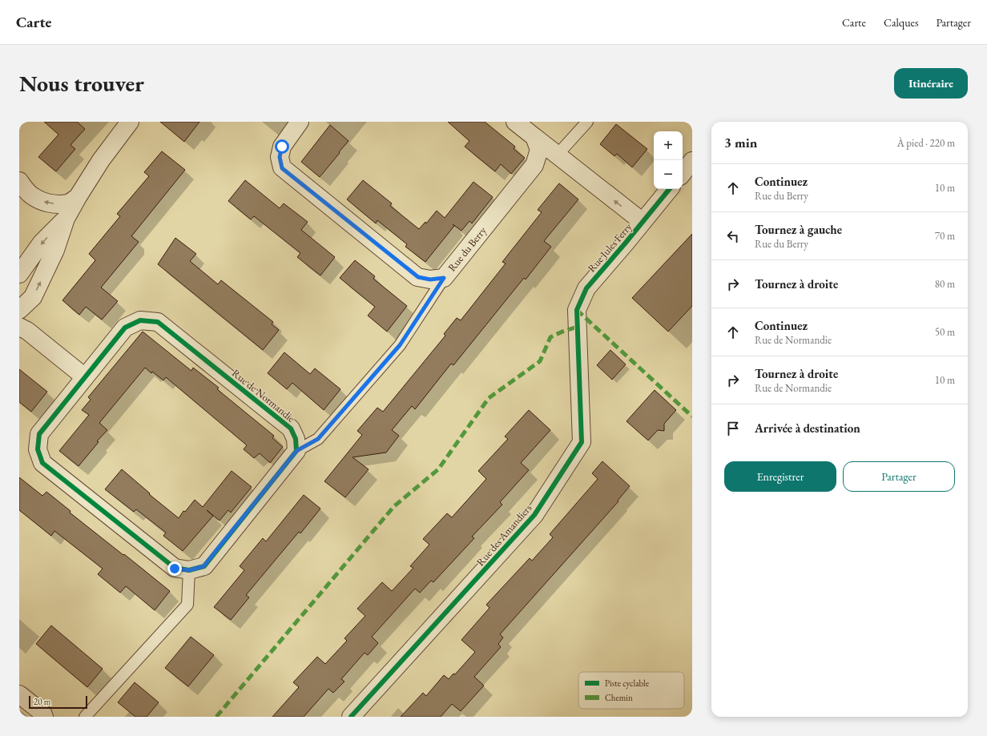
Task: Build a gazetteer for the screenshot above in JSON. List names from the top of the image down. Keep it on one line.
{"streets":{"street":["Rue Jules Ferry","Rue du Berry","Rue de Normandie","Rue des Amandiers"]},"crossings":[["Rue Jules Ferry","Rue des Amandiers"]],"legend":["Piste cyclable","Chemin"],"scale_bar":"20 m","page":{"header":"Carte","nav":["Carte","Calques","Partager"],"buttons":["Itinéraire",["Enregistrer","Partager"]],"title":"Nous trouver","heading":["3 min","À pied · 220 m"],"map_buttons":["+","−"],"list":[["Continuez","Rue du Berry","10 m"],["Tournez à gauche","Rue du Berry","70 m"],["Tournez à droite","80 m"],["Continuez","Rue de Normandie","50 m"],["Tournez à droite","Rue de Normandie","10 m"],"Arrivée à destination"],"scale":"20 m"}}
